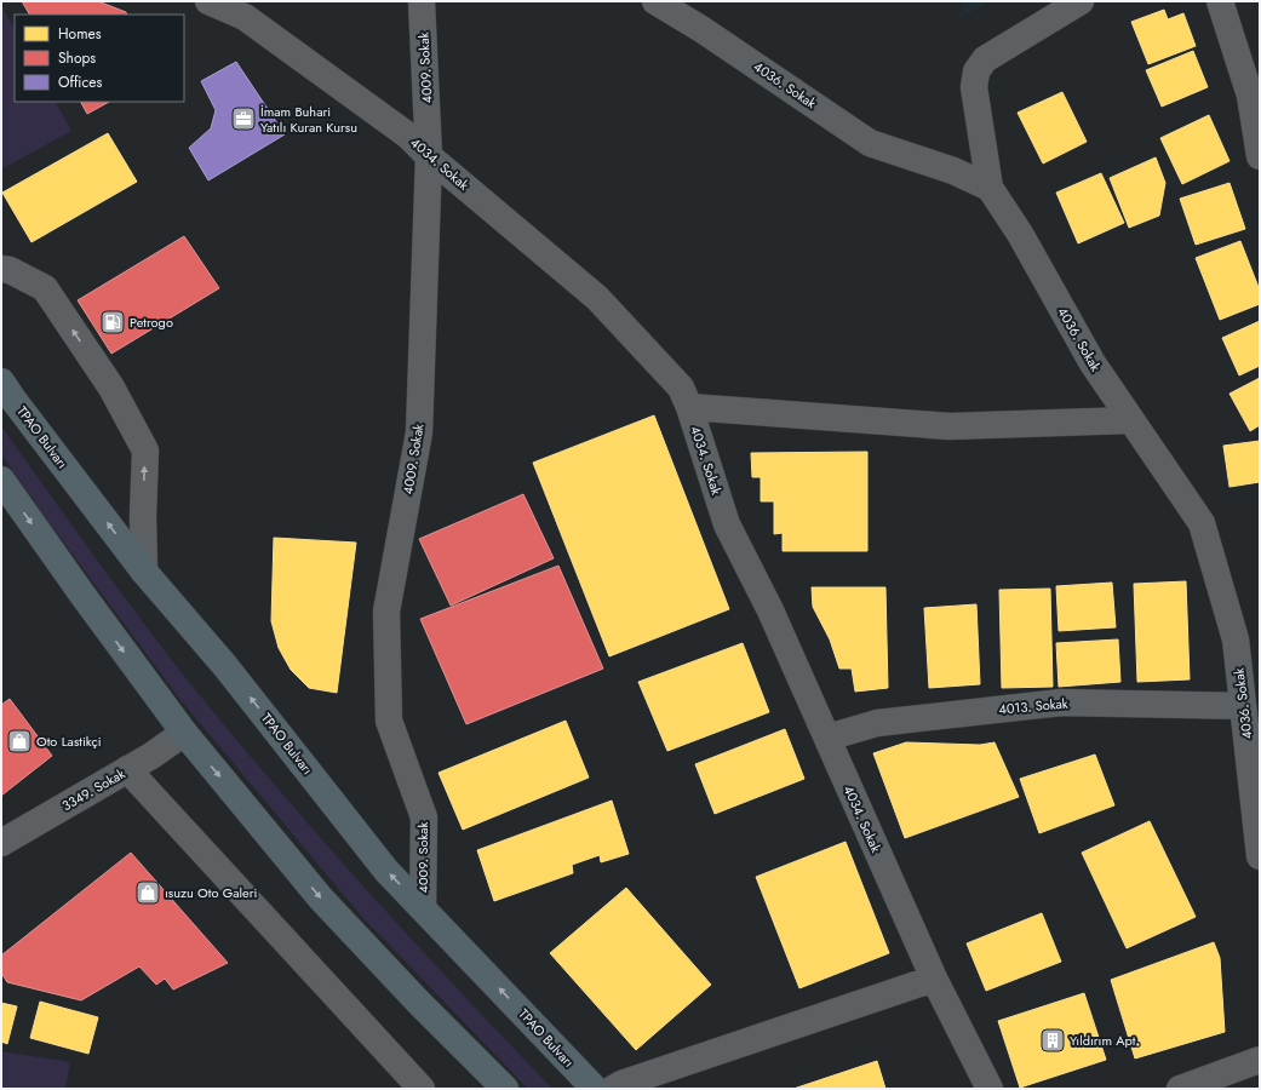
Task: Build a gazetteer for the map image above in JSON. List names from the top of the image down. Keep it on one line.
{"streets":{"highway":["TPAO Bulvarı"],"street":["4009. Sokak","4036. Sokak","4034. Sokak","4013. Sokak","3349. Sokak"]},"crossings":[["4009. Sokak","4034. Sokak"],["4009. Sokak","TPAO Bulvarı"],["4036. Sokak","4013. Sokak"],["4034. Sokak","4013. Sokak"]],"places":{"office":["İmam Buhari Yatılı Kuran Kursu"],"fuel station":["Petrogo"],"shop":["Oto Lastikçi","ısuzu Oto Galeri"],"building":["Yıldırım Apt."]},"legend":["Homes","Shops","Offices"]}
